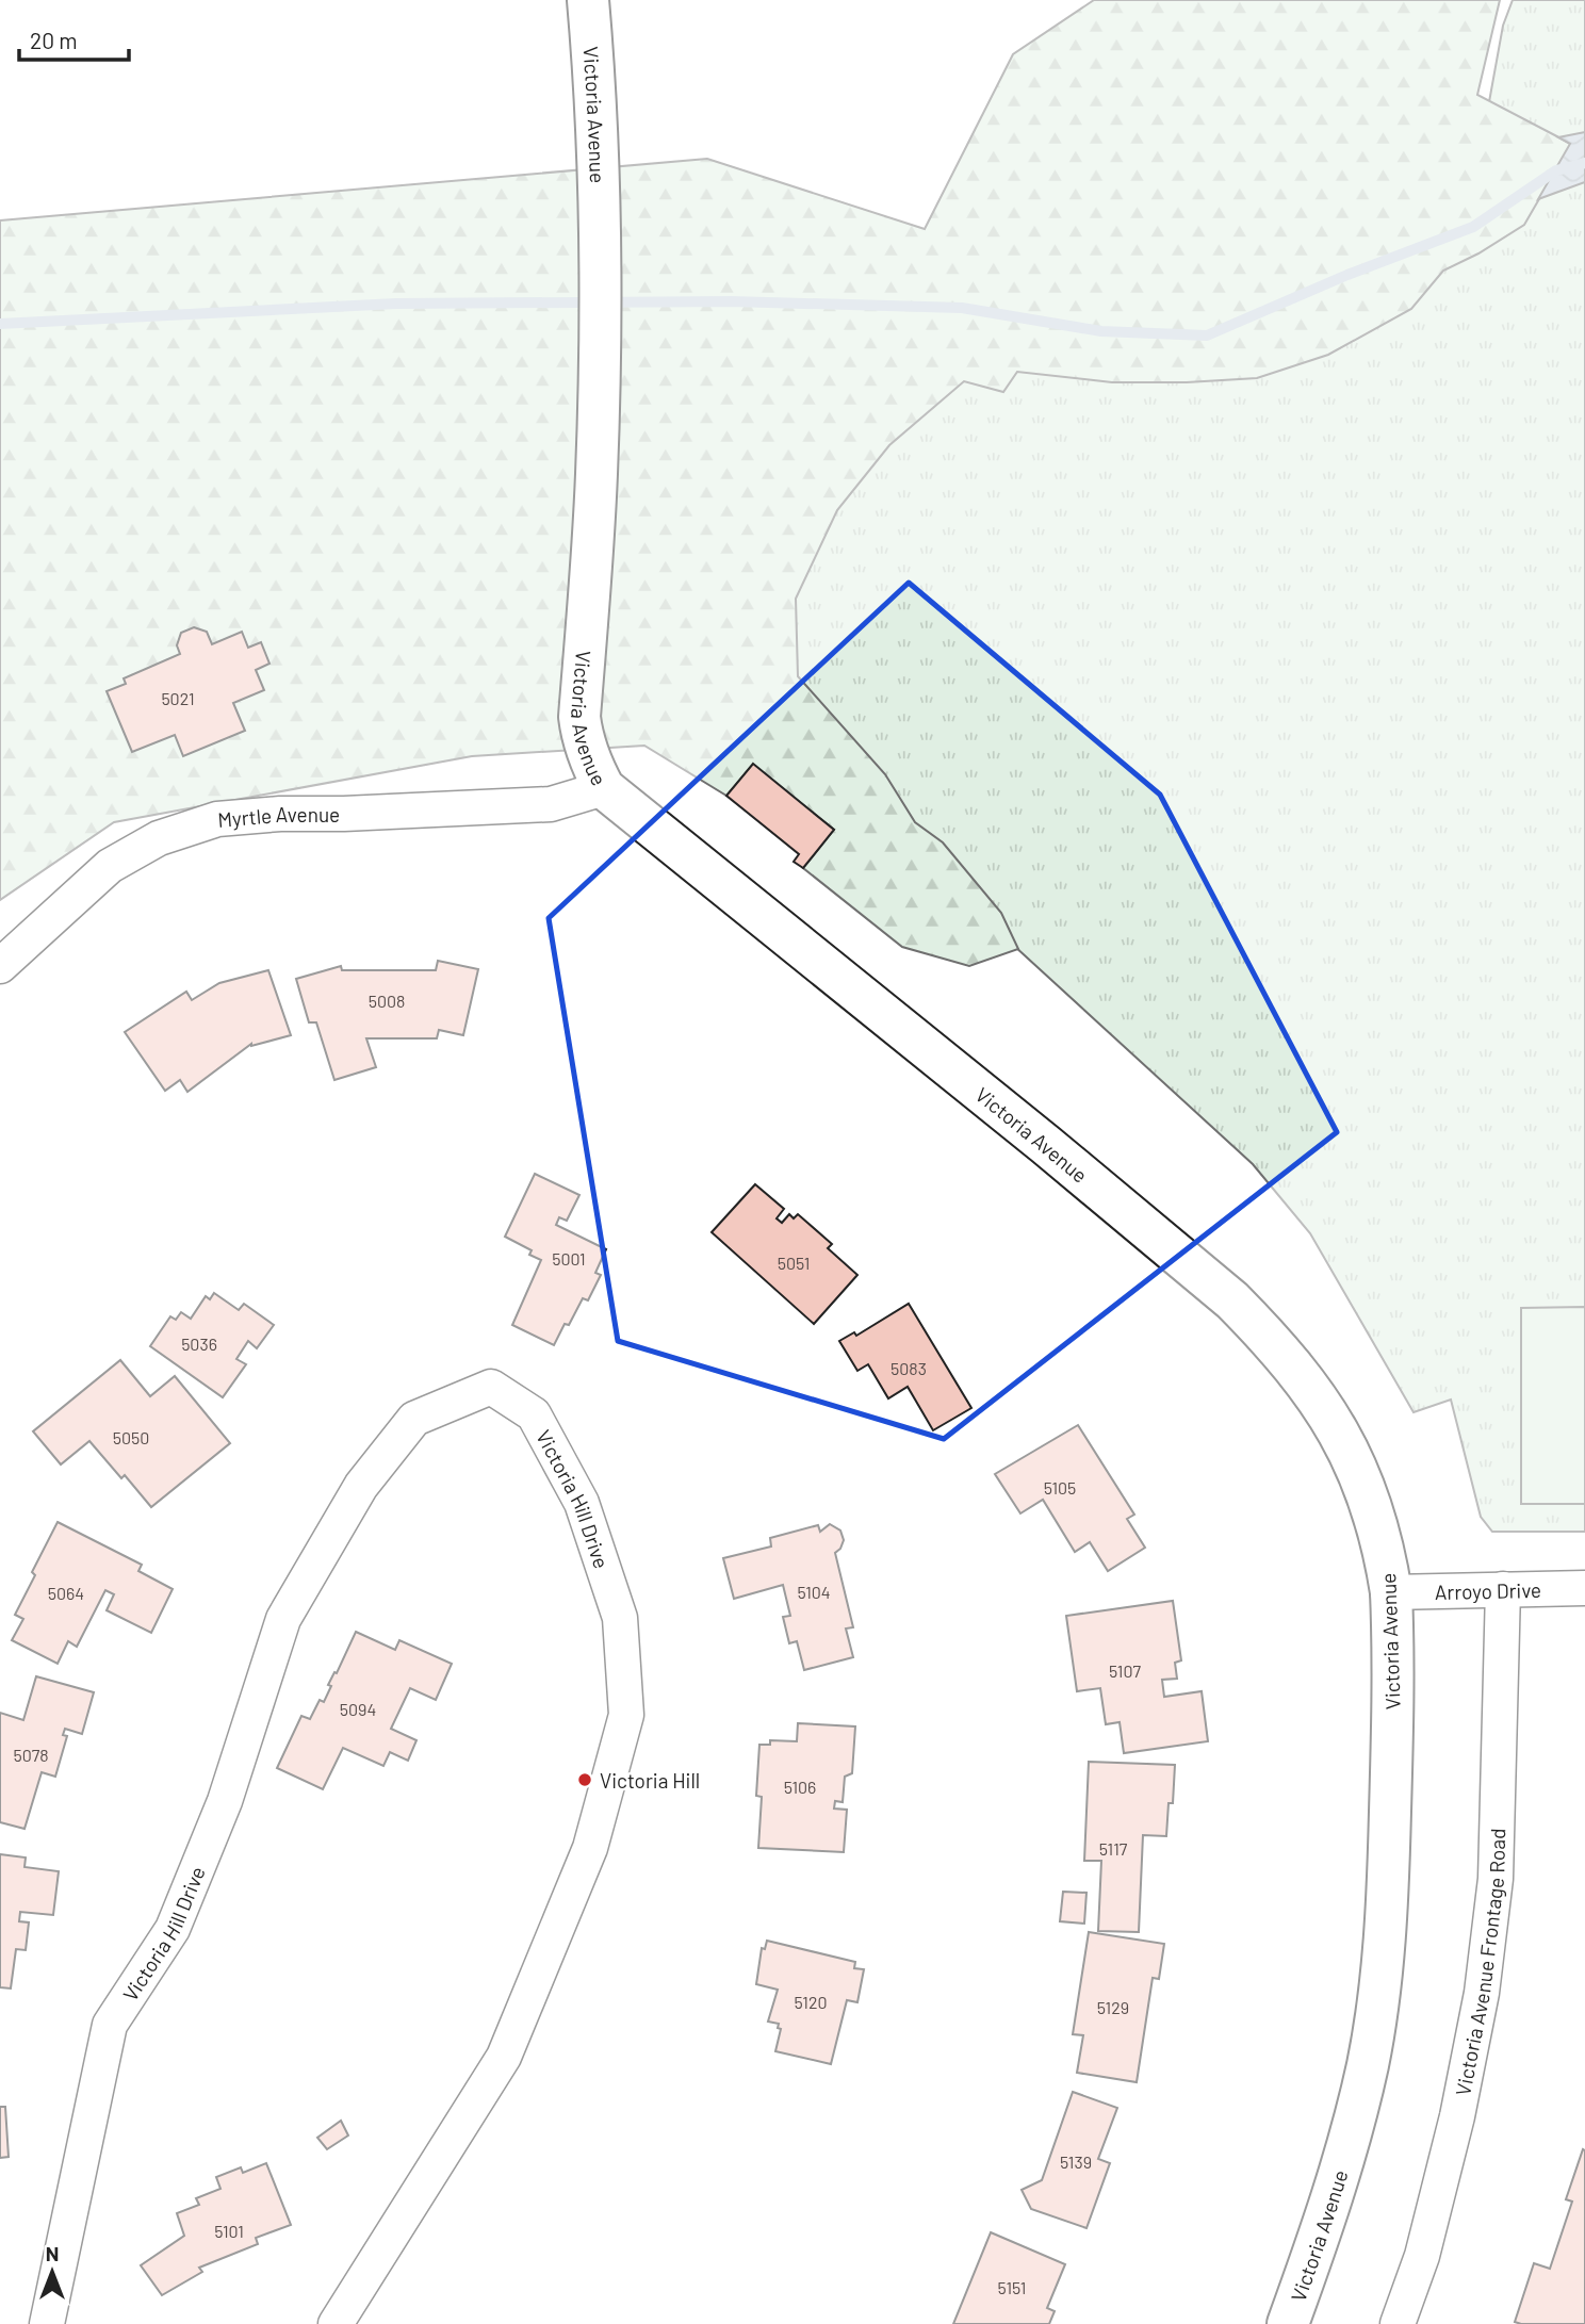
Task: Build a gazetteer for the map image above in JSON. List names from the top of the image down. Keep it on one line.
{"streets":{"street":["Victoria Avenue","Myrtle Avenue","Victoria Hill Drive","Arroyo Drive","Victoria Avenue Frontage Road"]},"crossings":[["Victoria Avenue","Myrtle Avenue"],["Victoria Avenue","Arroyo Drive"],["Arroyo Drive","Victoria Avenue Frontage Road"]],"places":["Victoria Hill"],"house_numbers":["5021","5008","5001","5051","5036","5083","5050","5105","5104","5064","5107","5094","5078","5106","5117","5120","5129","5139","5101","5151"],"scale_bar":"20 m","north":"top"}
